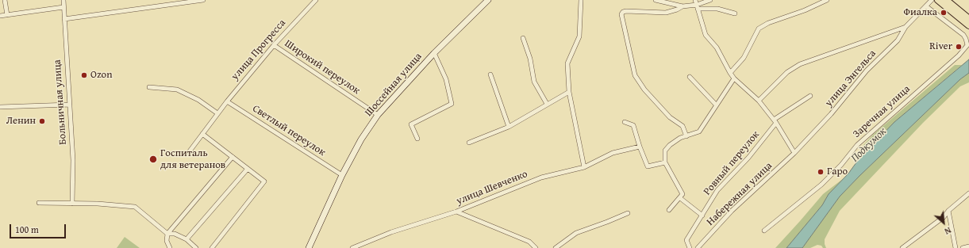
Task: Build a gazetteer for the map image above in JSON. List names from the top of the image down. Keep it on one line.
{"streets":{"main road":["Шоссейная улица"],"street":["улица Прогресса","Широкий переулок","улица Энгельса","Больничная улица","Заречная улица","Светлый переулок","Ровный переулок","улица Шевченко","Набережная улица"]},"crossings":[["улица Прогресса","Широкий переулок"],["улица Прогресса","Светлый переулок"],["Широкий переулок","Шоссейная улица"],["улица Энгельса","Заречная улица"],["улица Энгельса","Набережная улица"],["Шоссейная улица","Светлый переулок"]],"water":["Подкумок"],"places":["Фиалка","River","Ozon","Ленин","Госпиталь для ветеранов","Гаро"],"scale_bar":"100 m","north":"bottom right"}
